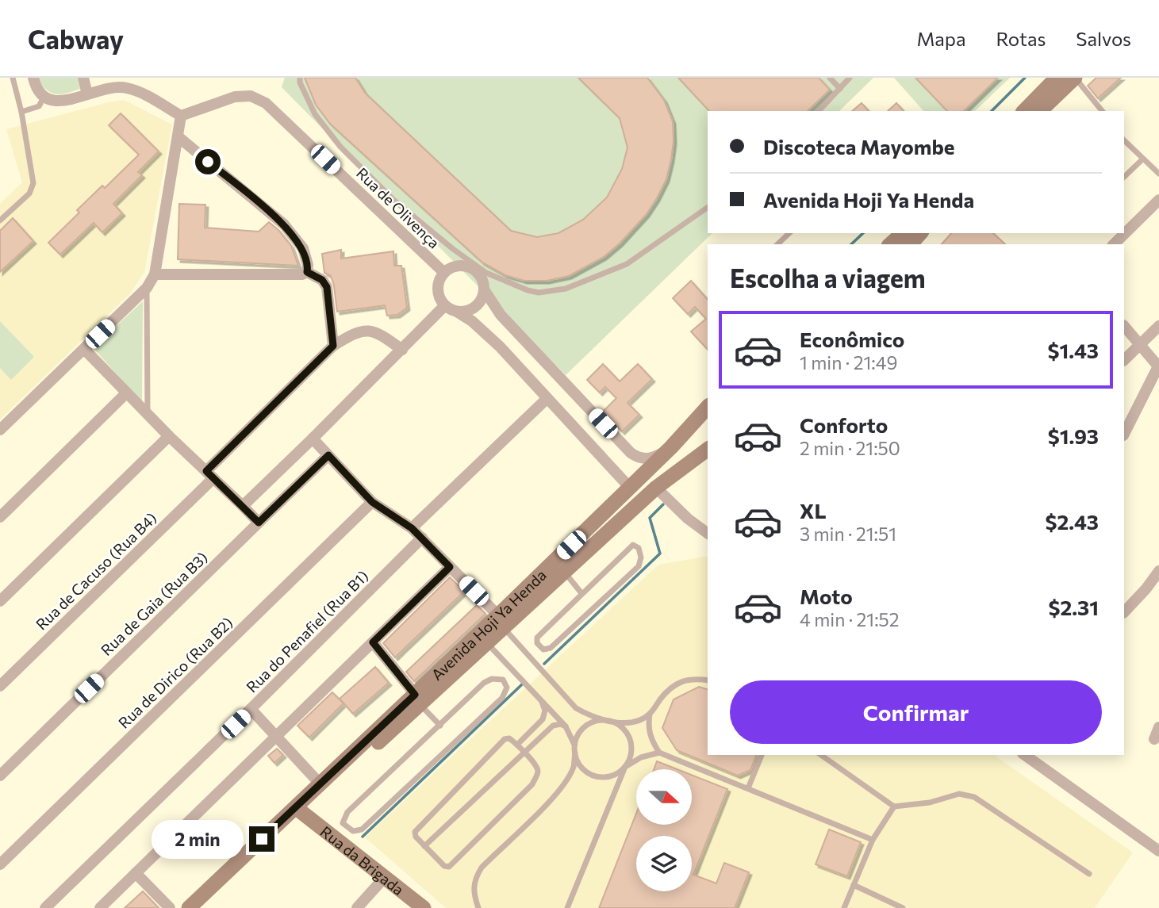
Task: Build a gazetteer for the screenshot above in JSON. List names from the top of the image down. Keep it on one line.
{"streets":{"main road":["Avenida Hoji Ya Henda","Rua da Brigada"],"street":["Rua de Olivença","Rua de Cacuso (Rua B4)","Rua de Gaia (Rua B3)","Rua do Penafiel (Rua B1)","Rua de Dirico (Rua B2)"]},"crossings":[["Avenida Hoji Ya Henda","Rua da Brigada"]],"north":"right","page":{"header":"Cabway","nav":["Mapa","Rotas","Salvos"],"banner":["Discoteca Mayombe","Avenida Hoji Ya Henda"],"heading":"Escolha a viagem","list":[{"name":"Econômico","note":"1 min · 21:49","value":"$1.43"},{"name":"Conforto","note":"2 min · 21:50","value":"$1.93"},{"name":"XL","note":"3 min · 21:51","value":"$2.43"},{"name":"Moto","note":"4 min · 21:52","value":"$2.31"}],"buttons":"Confirmar","bubble":"2 min"}}
